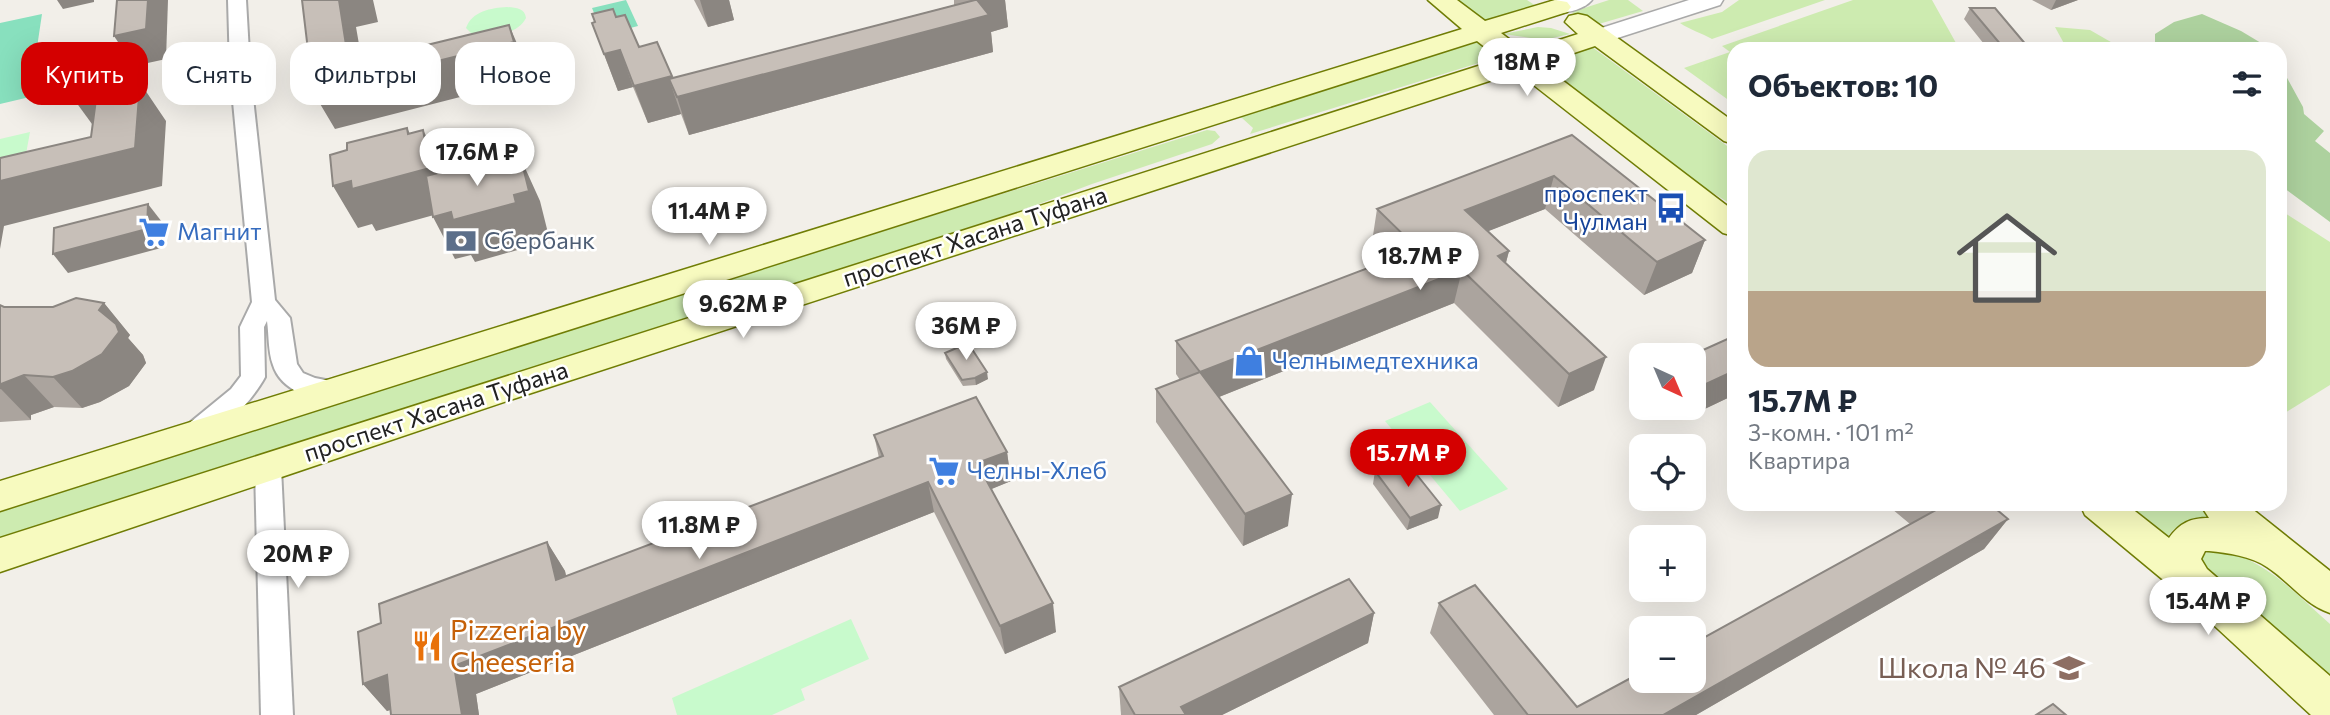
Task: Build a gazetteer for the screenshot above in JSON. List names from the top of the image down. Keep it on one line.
{"streets":{"main road":["проспект Хасана Туфана"]},"places":{"bus stop":["проспект Чулман"],"supermarket":["Магнит","Челны-Хлеб"],"bank":["Сбербанк"],"shop":["Челнымедтехника"],"restaurant":["Pizzeria by Cheeseria"],"school or university":["Школа № 46"]},"north":"bottom right","page":{"price":["18M ₽","17.6M ₽","11.4M ₽","18.7M ₽","9.62M ₽","36M ₽","15.7M ₽","11.8M ₽","20M ₽","15.4M ₽"],"chip":["Купить","Снять","Фильтры","Новое"],"heading":"Объектов: 10","list":[{"name":"15.7M ₽","note":"3-комн. · 101 m² · Квартира"}],"map_buttons":["+","−"]}}
